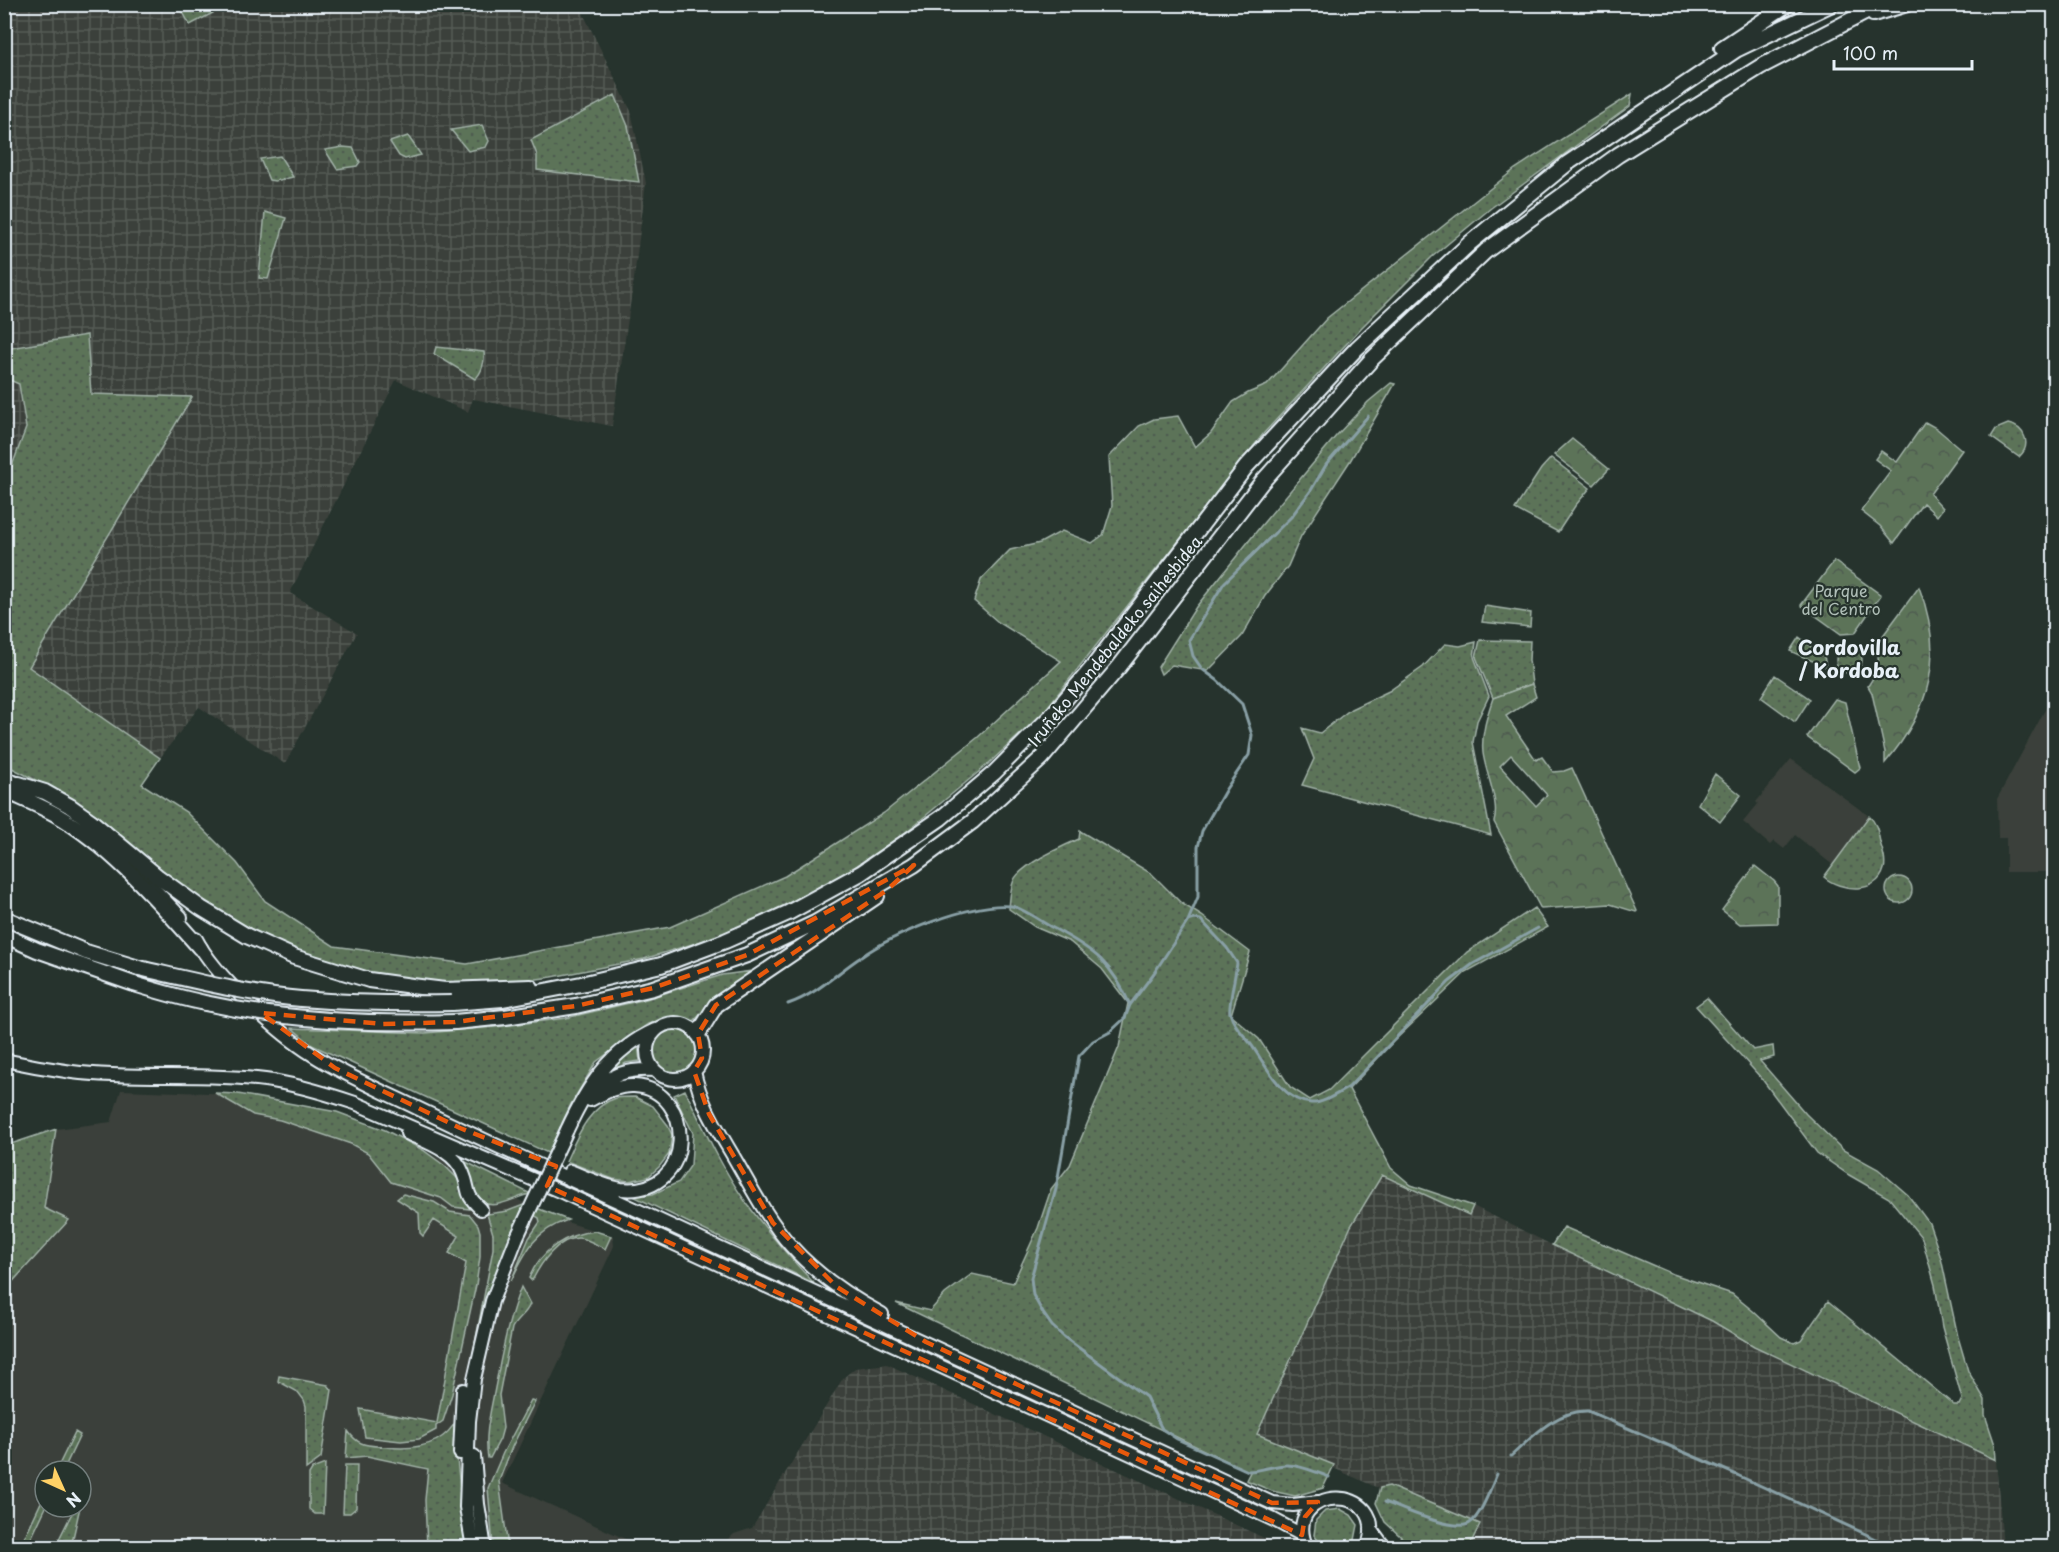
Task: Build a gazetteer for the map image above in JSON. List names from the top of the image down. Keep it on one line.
{"streets":{"highway":["Iruñeko Mendebaldeko saihesbidea"]},"districts":["Cordovilla / Kordoba"],"parks":["Parque del Centro"],"scale_bar":"100 m","north":"bottom right"}
